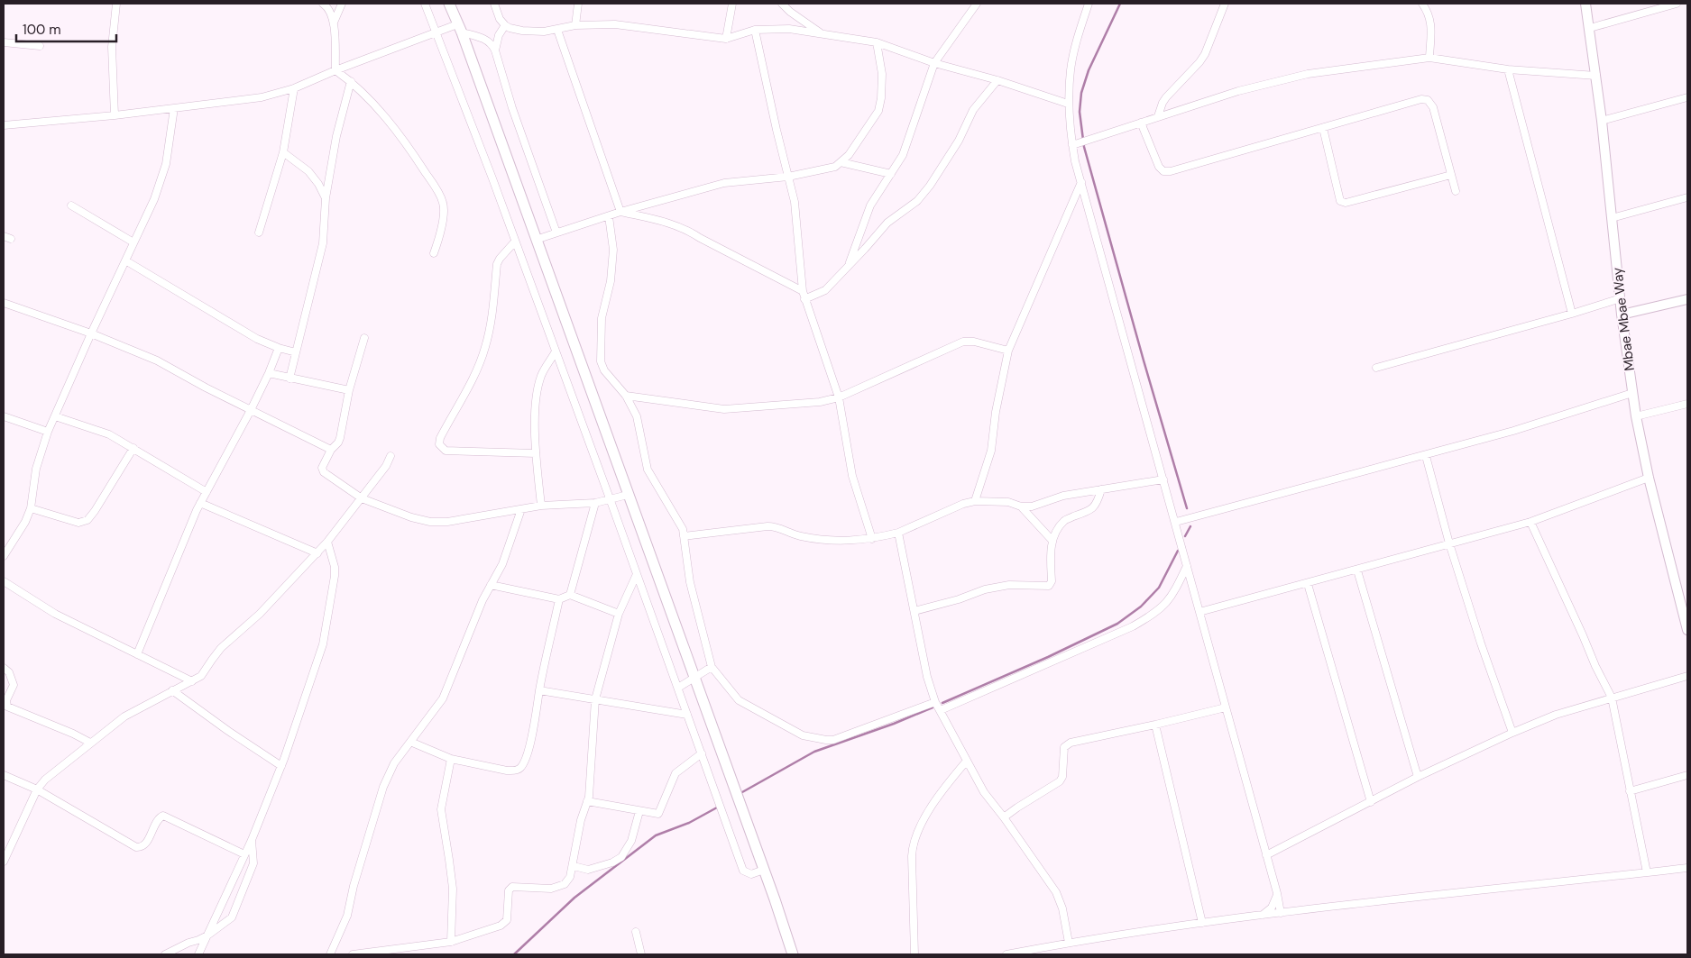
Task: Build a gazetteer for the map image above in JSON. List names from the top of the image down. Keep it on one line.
{"streets":{"street":["Mbae Mbae Way"]},"scale_bar":"100 m"}
